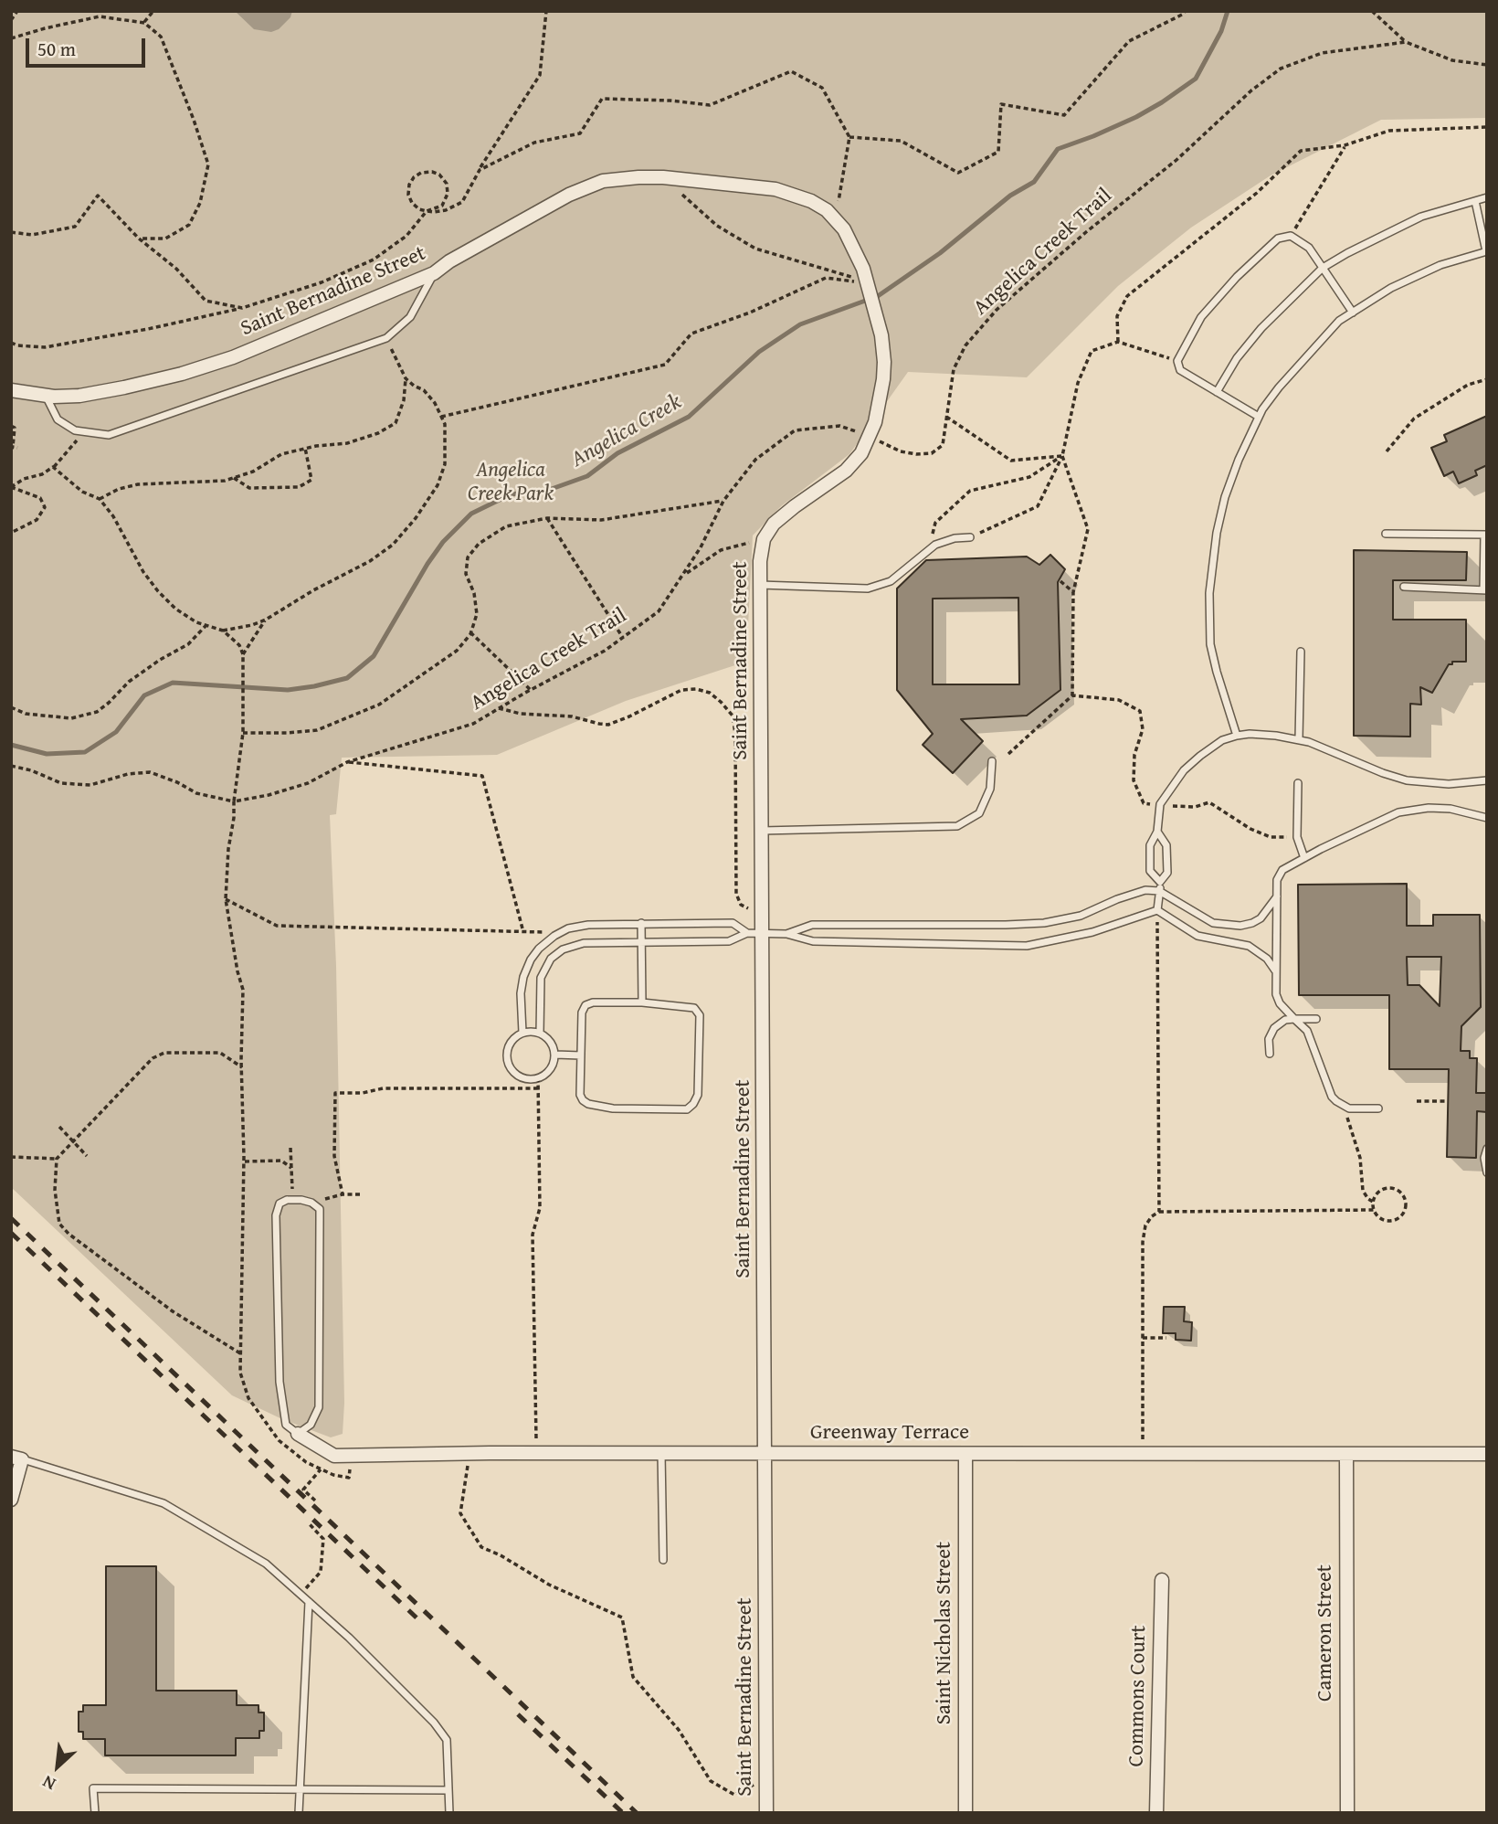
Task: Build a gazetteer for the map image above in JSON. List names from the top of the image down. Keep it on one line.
{"streets":{"street":["Saint Bernadine Street","Greenway Terrace","Saint Nicholas Street","Cameron Street","Commons Court"],"path":["Angelica Creek Trail"]},"crossings":[["Angelica Creek Trail","Saint Bernadine Street"],["Saint Bernadine Street","Greenway Terrace"],["Greenway Terrace","Saint Nicholas Street"],["Greenway Terrace","Cameron Street"]],"water":["Angelica Creek"],"parks":["Angelica Creek Park"],"scale_bar":"50 m","north":"bottom left"}
